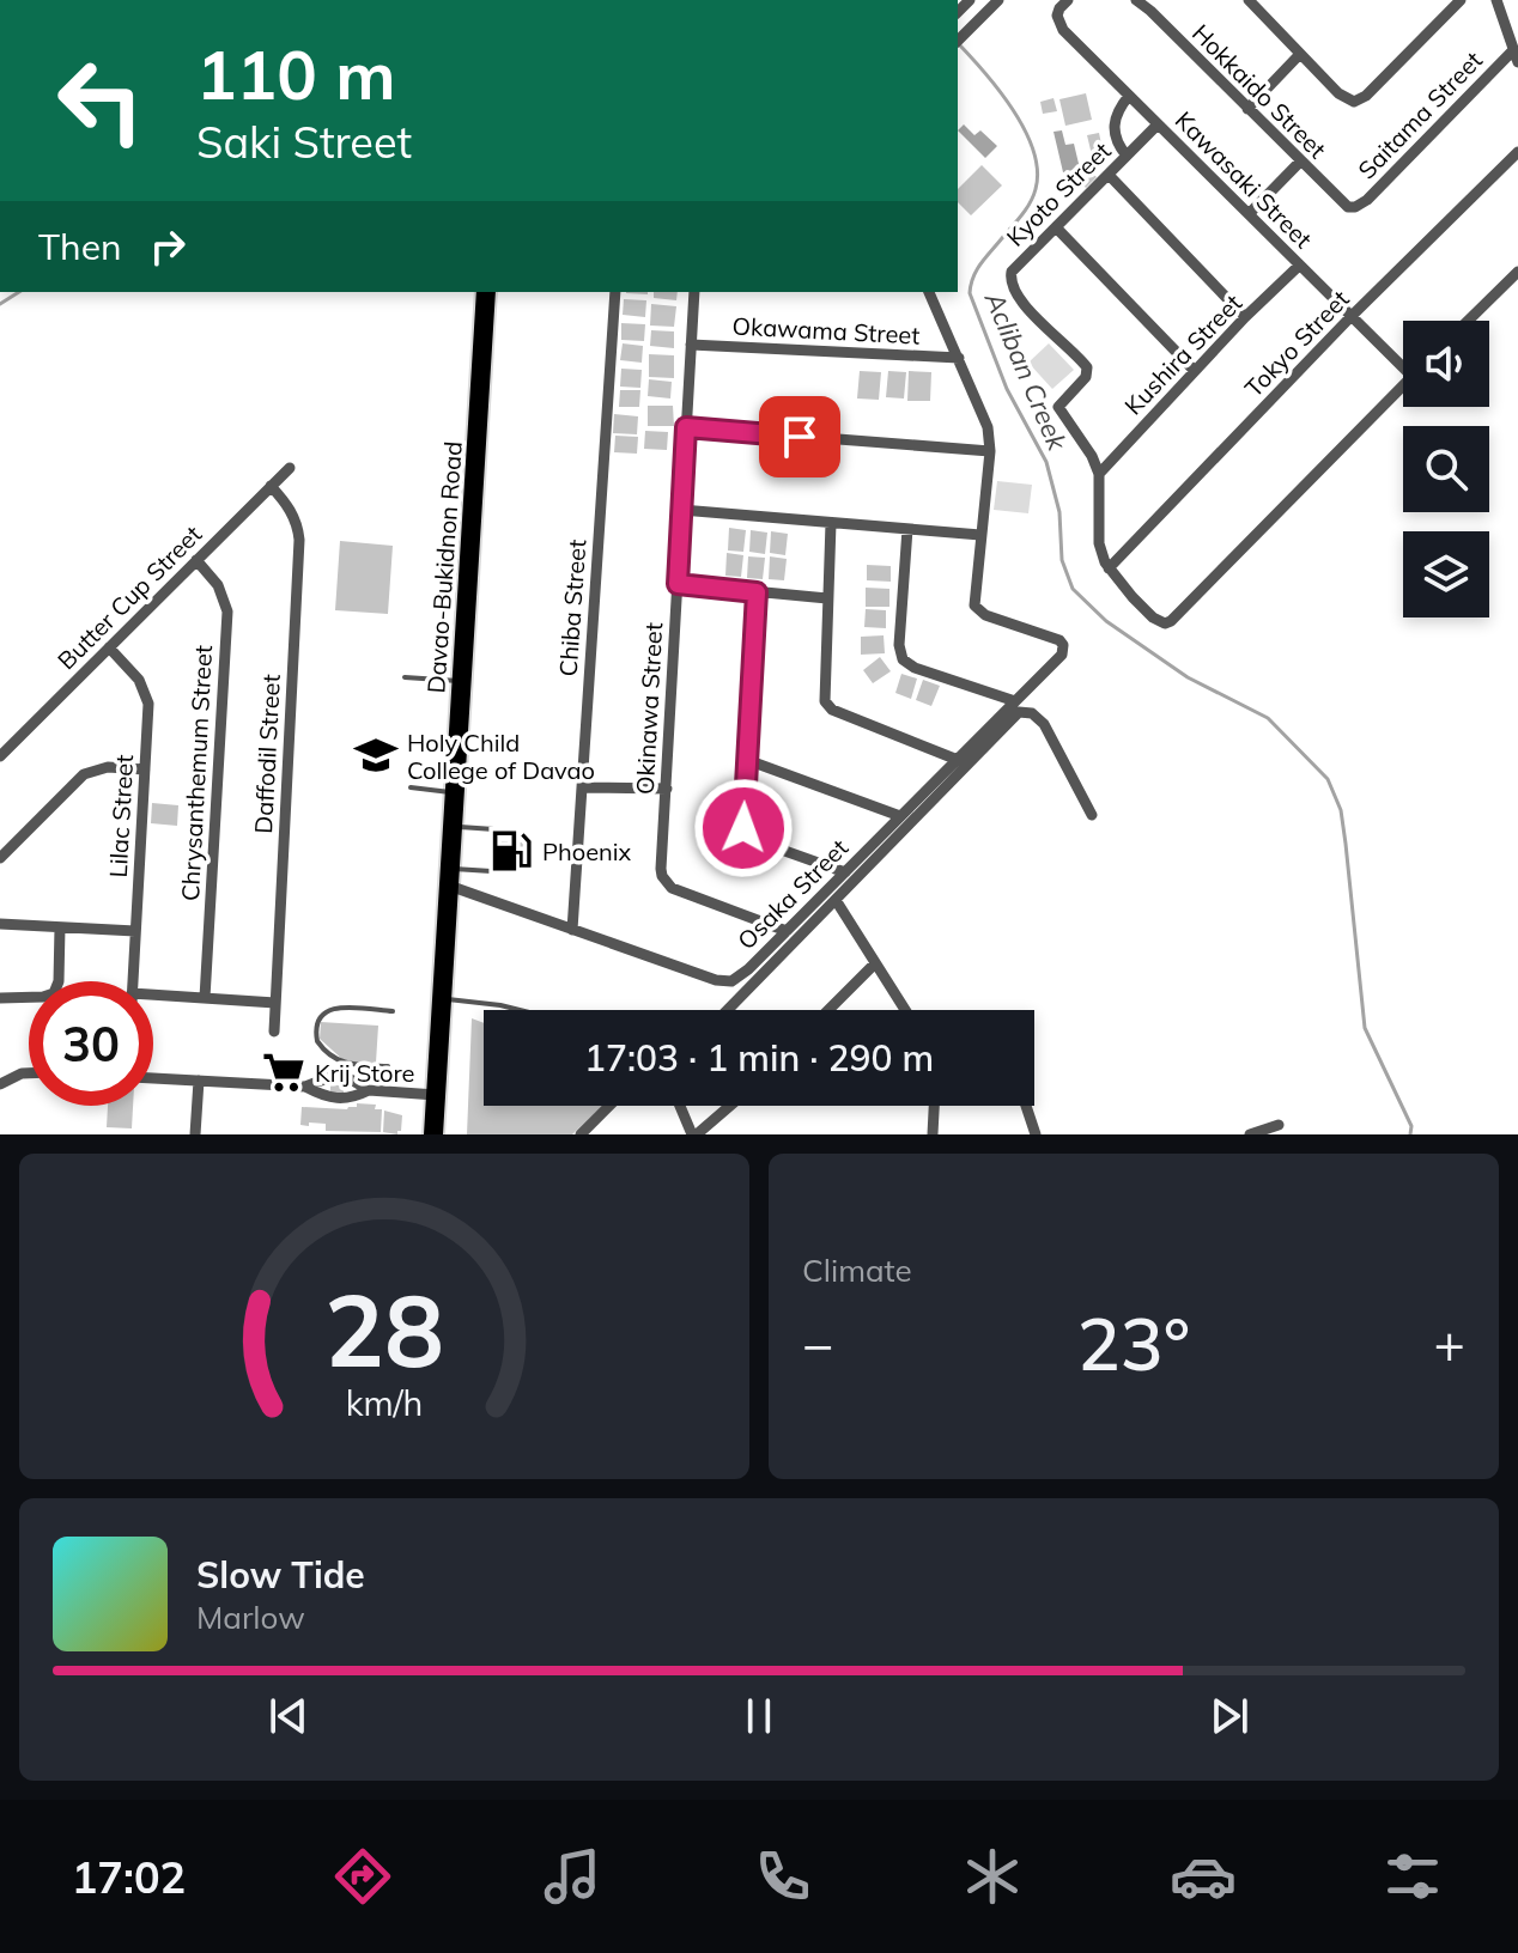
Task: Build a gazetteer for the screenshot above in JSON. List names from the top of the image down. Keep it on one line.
{"streets":{"highway":["Davao-Bukidnon Road"],"street":["Hokkaido Street","Saitama Street","Kawasaki Street","Kyoto Street","Okawama Street","Tokyo Street","Kushira Street","Butter Cup Street","Chiba Street","Okinawa Street","Daffodil Street","Chrysanthemum Street","Lilac Street","Osaka Street"]},"crossings":[["Hokkaido Street","Saitama Street"],["Kawasaki Street","Kyoto Street"],["Kawasaki Street","Tokyo Street"],["Kawasaki Street","Kushira Street"],["Kyoto Street","Tokyo Street"],["Kyoto Street","Kushira Street"],["Okawama Street","Okinawa Street"],["Davao-Bukidnon Road","Osaka Street"],["Butter Cup Street","Daffodil Street"],["Butter Cup Street","Chrysanthemum Street"],["Butter Cup Street","Lilac Street"],["Chiba Street","Osaka Street"],["Okinawa Street","Osaka Street"]],"water":["Acliban Creek"],"places":{"school or university":["Holy Child College of Davao"],"fuel station":["Phoenix"],"supermarket":["Krij Store"]},"page":{"turn":["110 m","Saki Street"],"then":"Then","limit":"30","trip":"17:03 · 1 min · 290 m","tile":"Climate","heat":["−","23°","+"],"song":["Slow Tide","Marlow"],"tabs":"17:02","gauge":["28","km/h"]}}
